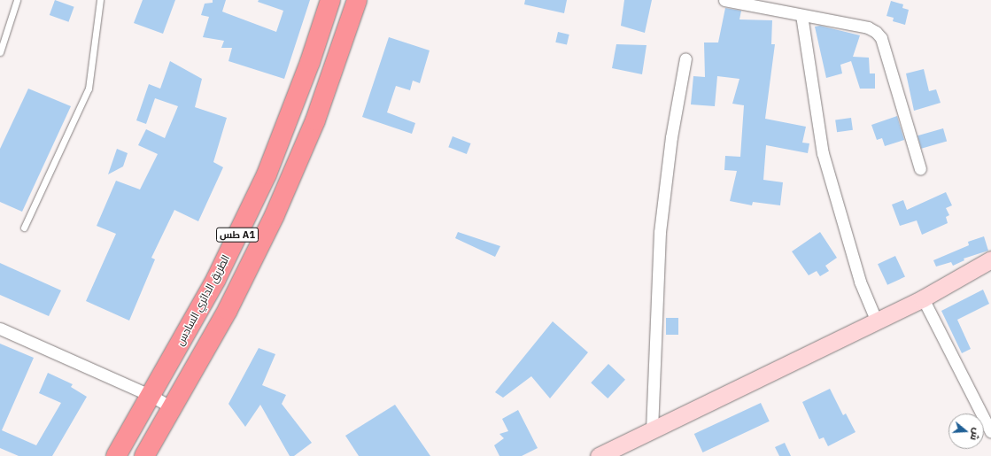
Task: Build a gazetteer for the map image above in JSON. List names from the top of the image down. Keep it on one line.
{"streets":{"highway":["طس A1","الطريق الدائري السادس"]},"north":"right"}
